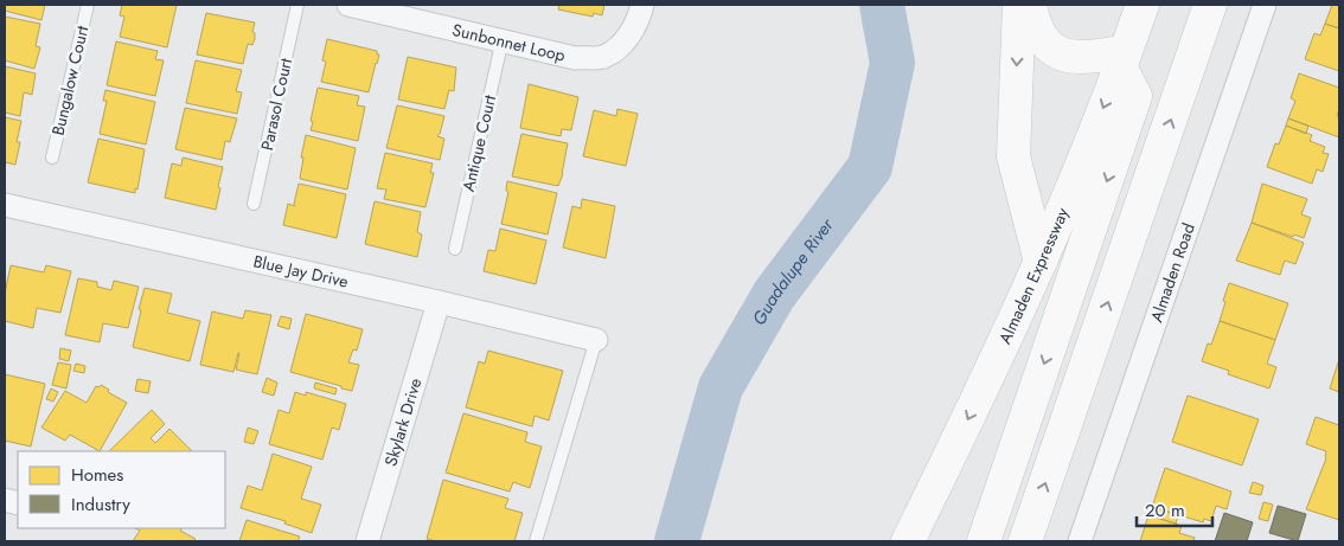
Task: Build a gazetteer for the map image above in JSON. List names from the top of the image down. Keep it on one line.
{"streets":{"main road":["Almaden Expressway"],"street":["Sunbonnet Loop","Blue Jay Drive","Almaden Road","Skylark Drive"],"lane":["Bungalow Court","Parasol Court","Antique Court"]},"crossings":[["Sunbonnet Loop","Antique Court"],["Blue Jay Drive","Skylark Drive"]],"water":["Guadalupe River"],"legend":["Homes","Industry"],"scale_bar":"20 m"}
